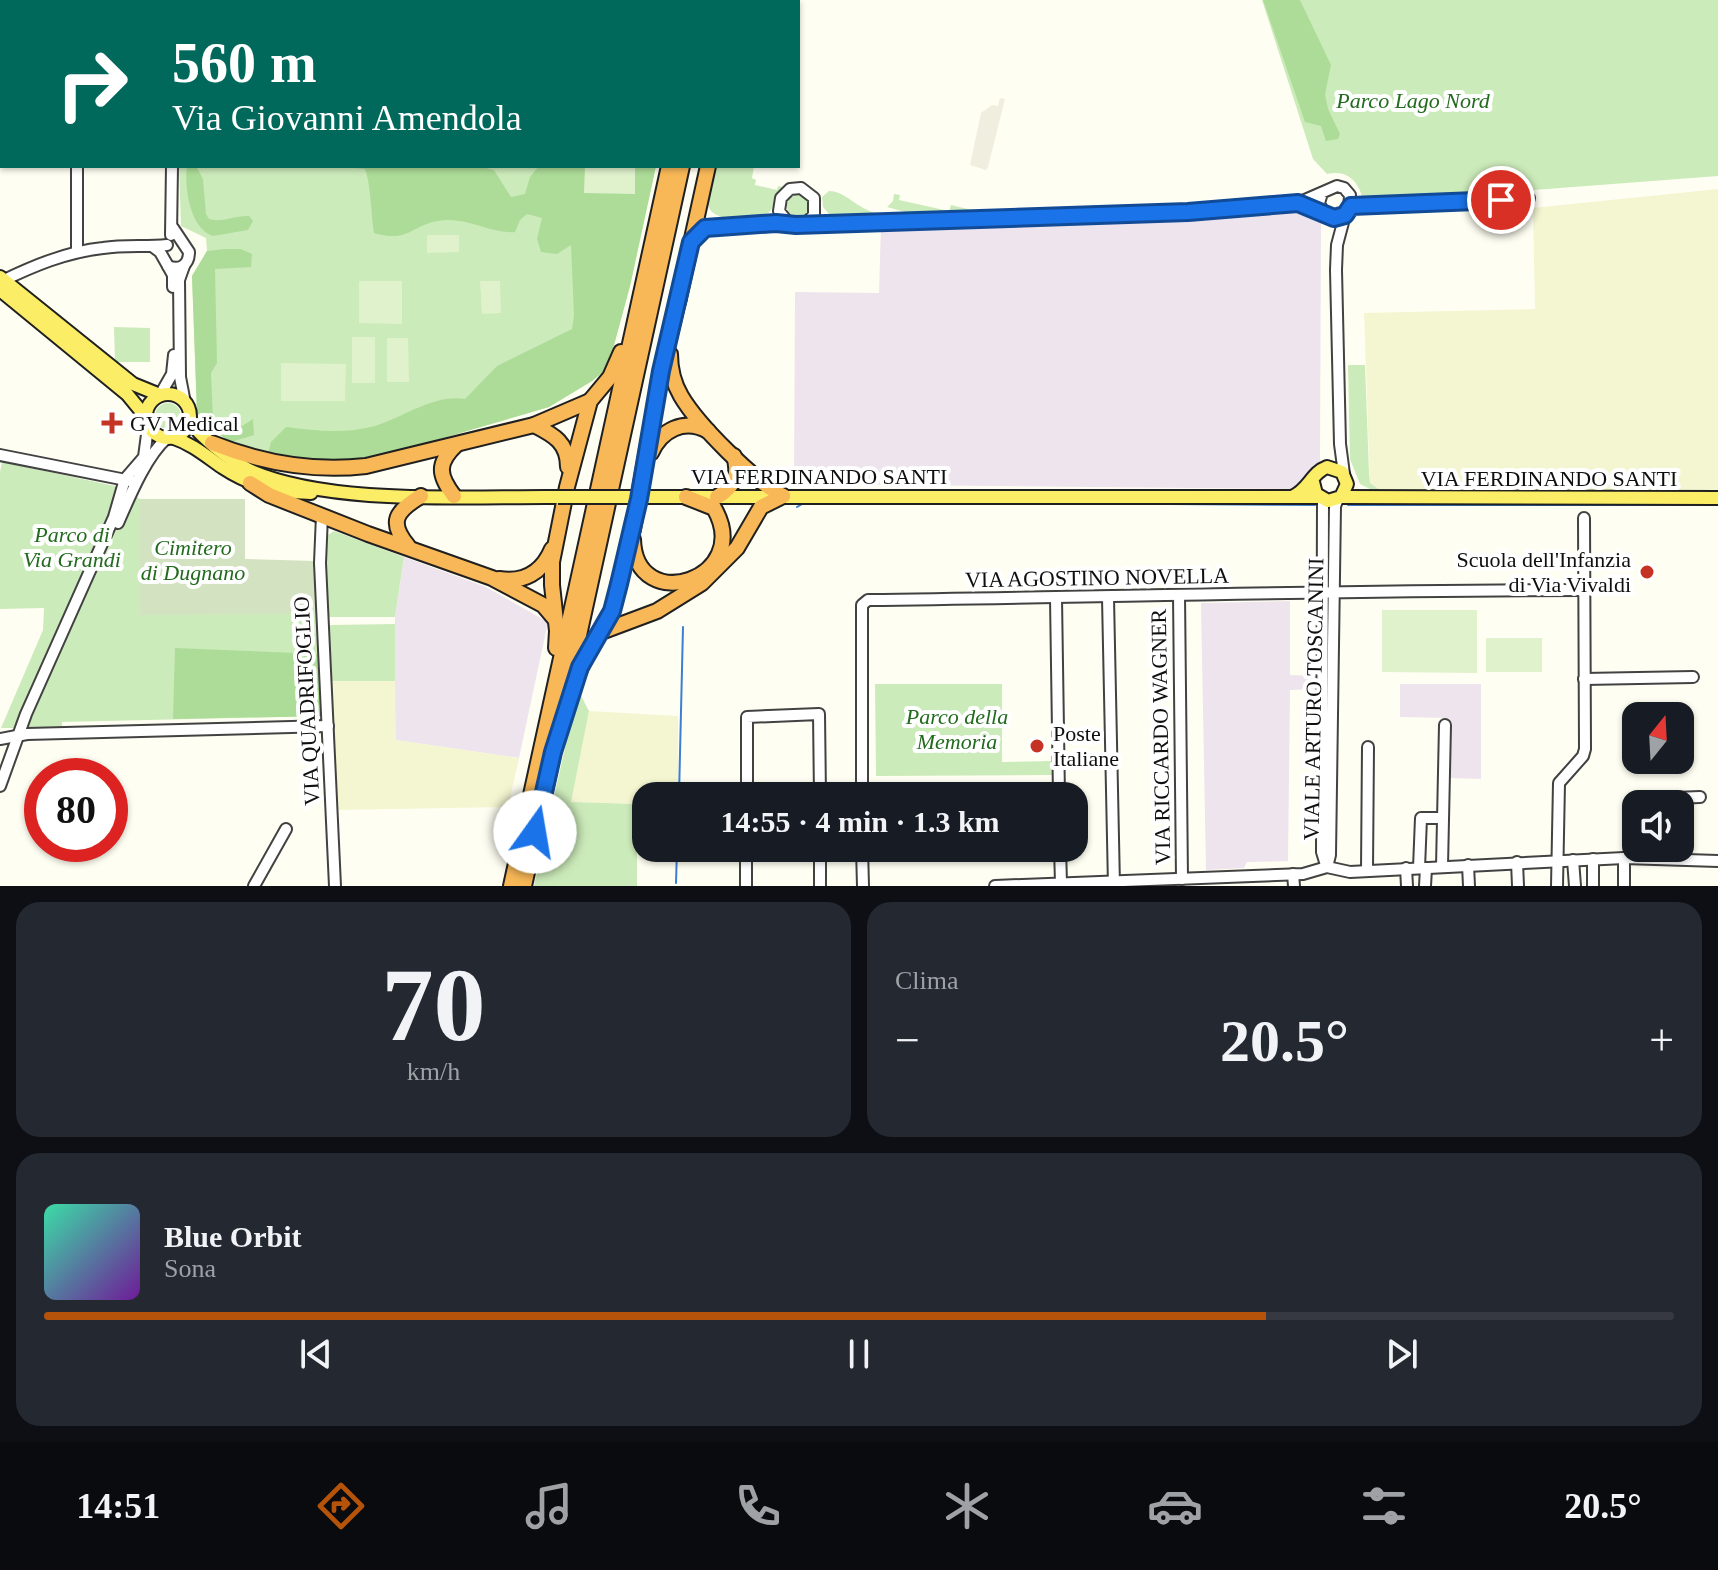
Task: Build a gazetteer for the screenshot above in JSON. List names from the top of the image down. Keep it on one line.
{"streets":{"main road":["VIA FERDINANDO SANTI"],"street":["VIA AGOSTINO NOVELLA","VIALE ARTURO TOSCANINI","VIA QUADRIFOGLIO","VIA RICCARDO WAGNER"]},"crossings":[["VIA FERDINANDO SANTI","VIALE ARTURO TOSCANINI"],["VIA AGOSTINO NOVELLA","VIALE ARTURO TOSCANINI"],["VIA AGOSTINO NOVELLA","VIA RICCARDO WAGNER"]],"parks":["Parco Lago Nord","Parco di Via Grandi","Cimitero di Dugnano","Parco della Memoria"],"places":{"health":["GV Medical"],"other":["Scuola dell'Infanzia di Via Vivaldi","Poste Italiane"]},"north":"top","page":{"turn":["560 m","Via Giovanni Amendola"],"limit":"80","trip":"14:55 · 4 min · 1.3 km","tile":[["70","km/h"],"Clima"],"heat":["−","20.5°","+"],"song":["Blue Orbit","Sona"],"tabs":["14:51","20.5°"]}}
